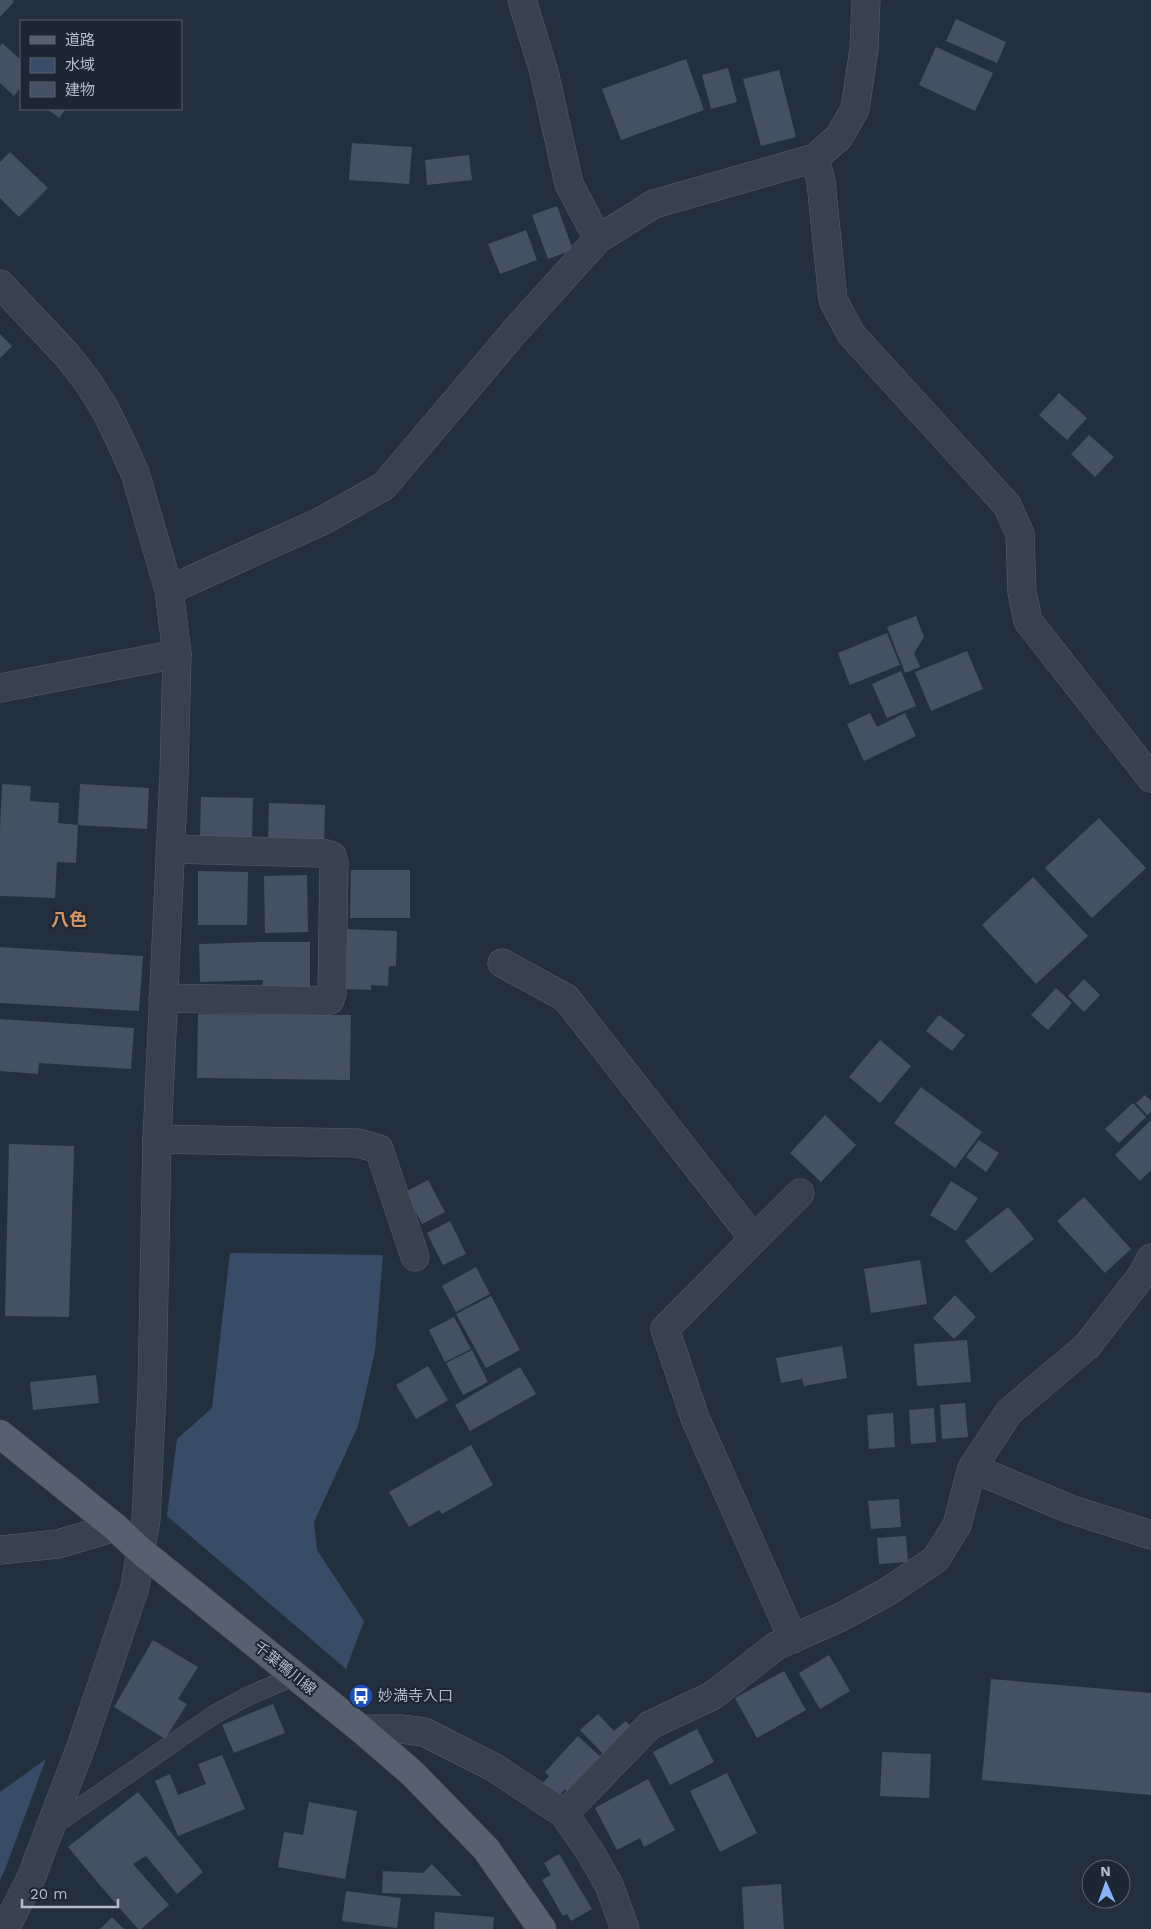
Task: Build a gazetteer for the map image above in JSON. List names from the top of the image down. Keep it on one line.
{"streets":{"main road":["千葉鴨川線"]},"districts":["八色"],"places":{"bus stop":["妙満寺入口"]},"legend":["道路","水域","建物"],"scale_bar":"20 m","north":"top"}
